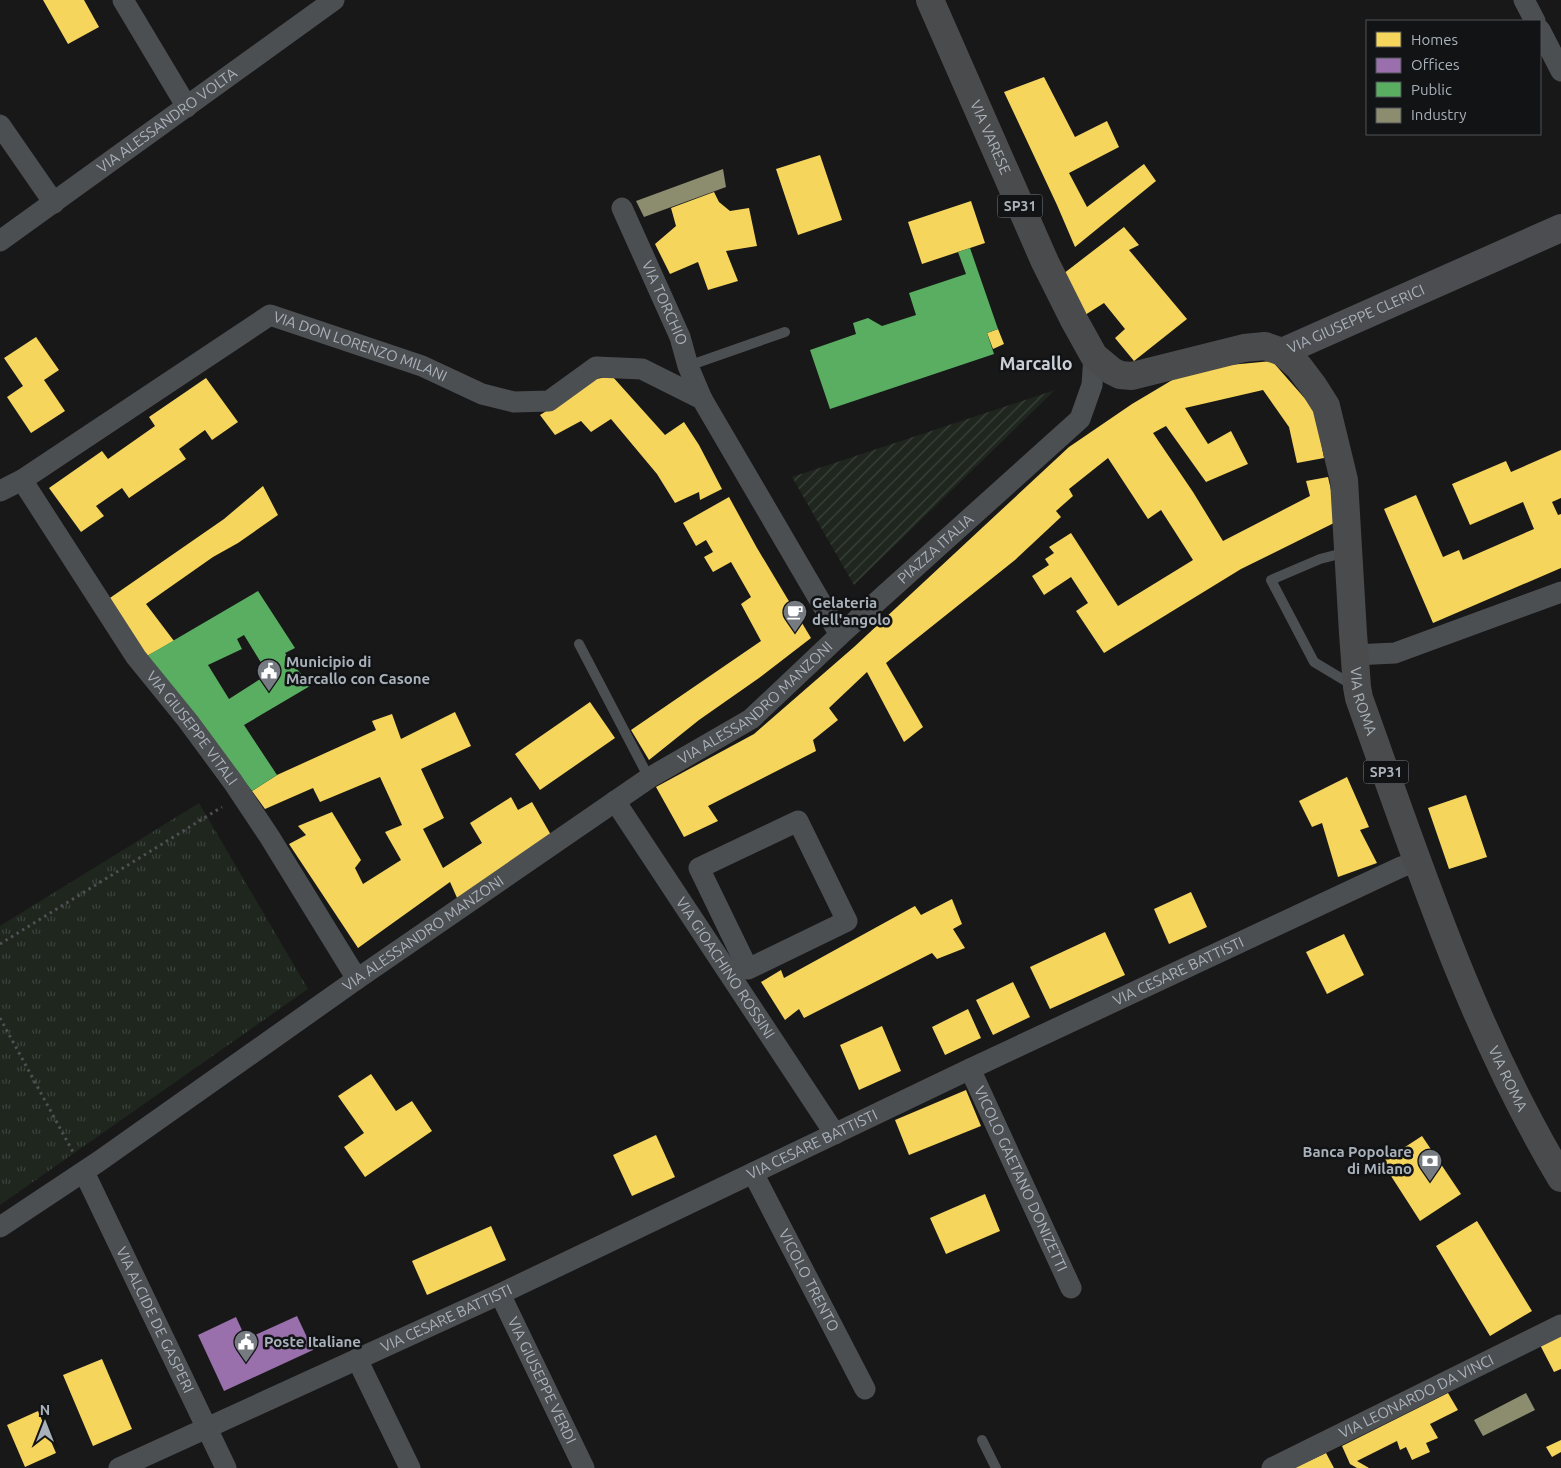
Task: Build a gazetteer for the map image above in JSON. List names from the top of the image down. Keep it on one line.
{"streets":{"main road":["VIA VARESE","SP31","VIA GIUSEPPE CLERICI","VIA ROMA"],"street":["VIA ALESSANDRO VOLTA","VIA TORCHIO","VIA DON LORENZO MILANI","PIAZZA ITALIA","VIA ALESSANDRO MANZONI","VIA GIUSEPPE VITALI","VIA GIOACHINO ROSSINI","VIA CESARE BATTISTI","VICOLO GAETANO DONIZETTI","VICOLO TRENTO","VIA ALCIDE DE GASPERI","VIA GIUSEPPE VERDI","VIA LEONARDO DA VINCI"]},"crossings":[["VIA VARESE","VIA GIUSEPPE CLERICI"],["VIA VARESE","PIAZZA ITALIA"],["VIA TORCHIO","VIA DON LORENZO MILANI"],["VIA GIUSEPPE CLERICI","VIA ROMA"],["VIA DON LORENZO MILANI","VIA GIUSEPPE VITALI"],["PIAZZA ITALIA","VIA ALESSANDRO MANZONI"],["VIA ROMA","VIA CESARE BATTISTI"],["VIA ALESSANDRO MANZONI","VIA GIUSEPPE VITALI"],["VIA ALESSANDRO MANZONI","VIA GIOACHINO ROSSINI"],["VIA ALESSANDRO MANZONI","VIA ALCIDE DE GASPERI"],["VIA GIOACHINO ROSSINI","VIA CESARE BATTISTI"],["VIA CESARE BATTISTI","VICOLO GAETANO DONIZETTI"],["VIA CESARE BATTISTI","VICOLO TRENTO"],["VIA CESARE BATTISTI","VIA ALCIDE DE GASPERI"],["VIA CESARE BATTISTI","VIA GIUSEPPE VERDI"]],"districts":["Marcallo"],"places":{"cafe":["Gelateria dell'angolo"],"public building":["Municipio di Marcallo con Casone","Poste Italiane"],"bank":["Banca Popolare di Milano"]},"legend":["Homes","Offices","Public","Industry"],"north":"top"}
